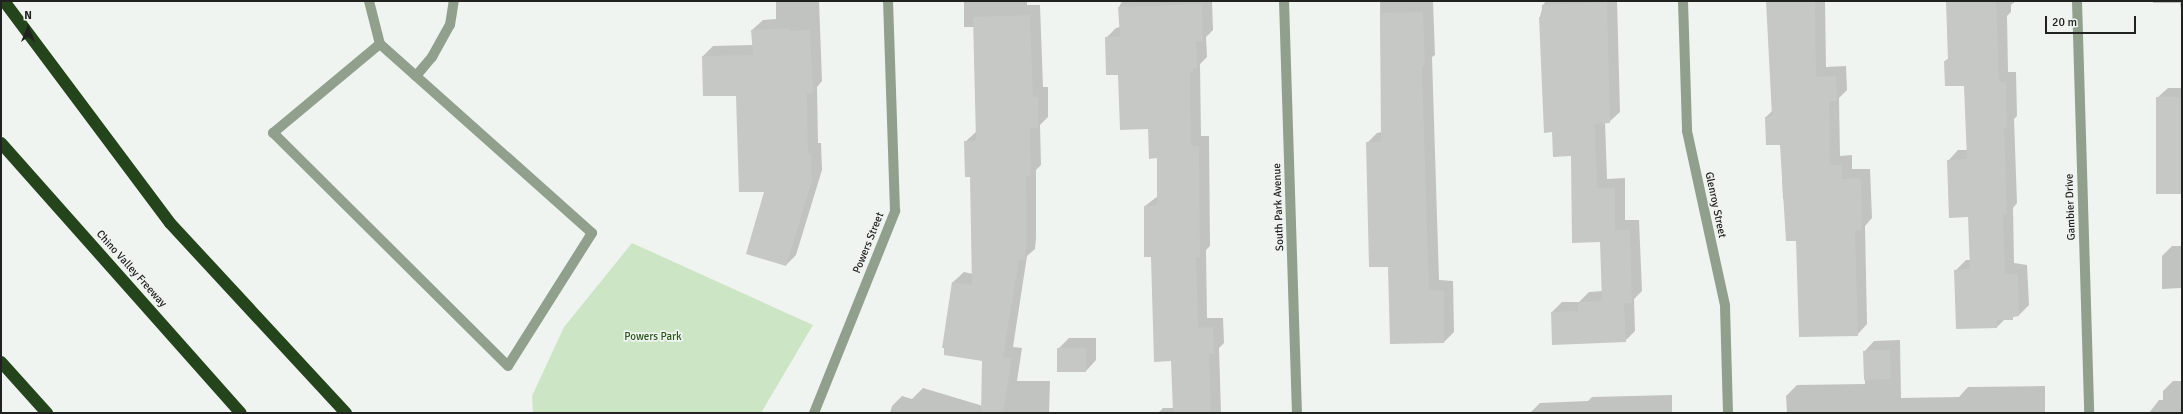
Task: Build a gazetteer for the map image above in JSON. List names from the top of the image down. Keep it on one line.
{"streets":{"highway":["Chino Valley Freeway"],"street":["Glenroy Street","South Park Avenue","Gambier Drive","Powers Street"]},"parks":["Powers Park"],"scale_bar":"20 m","north":"top"}
